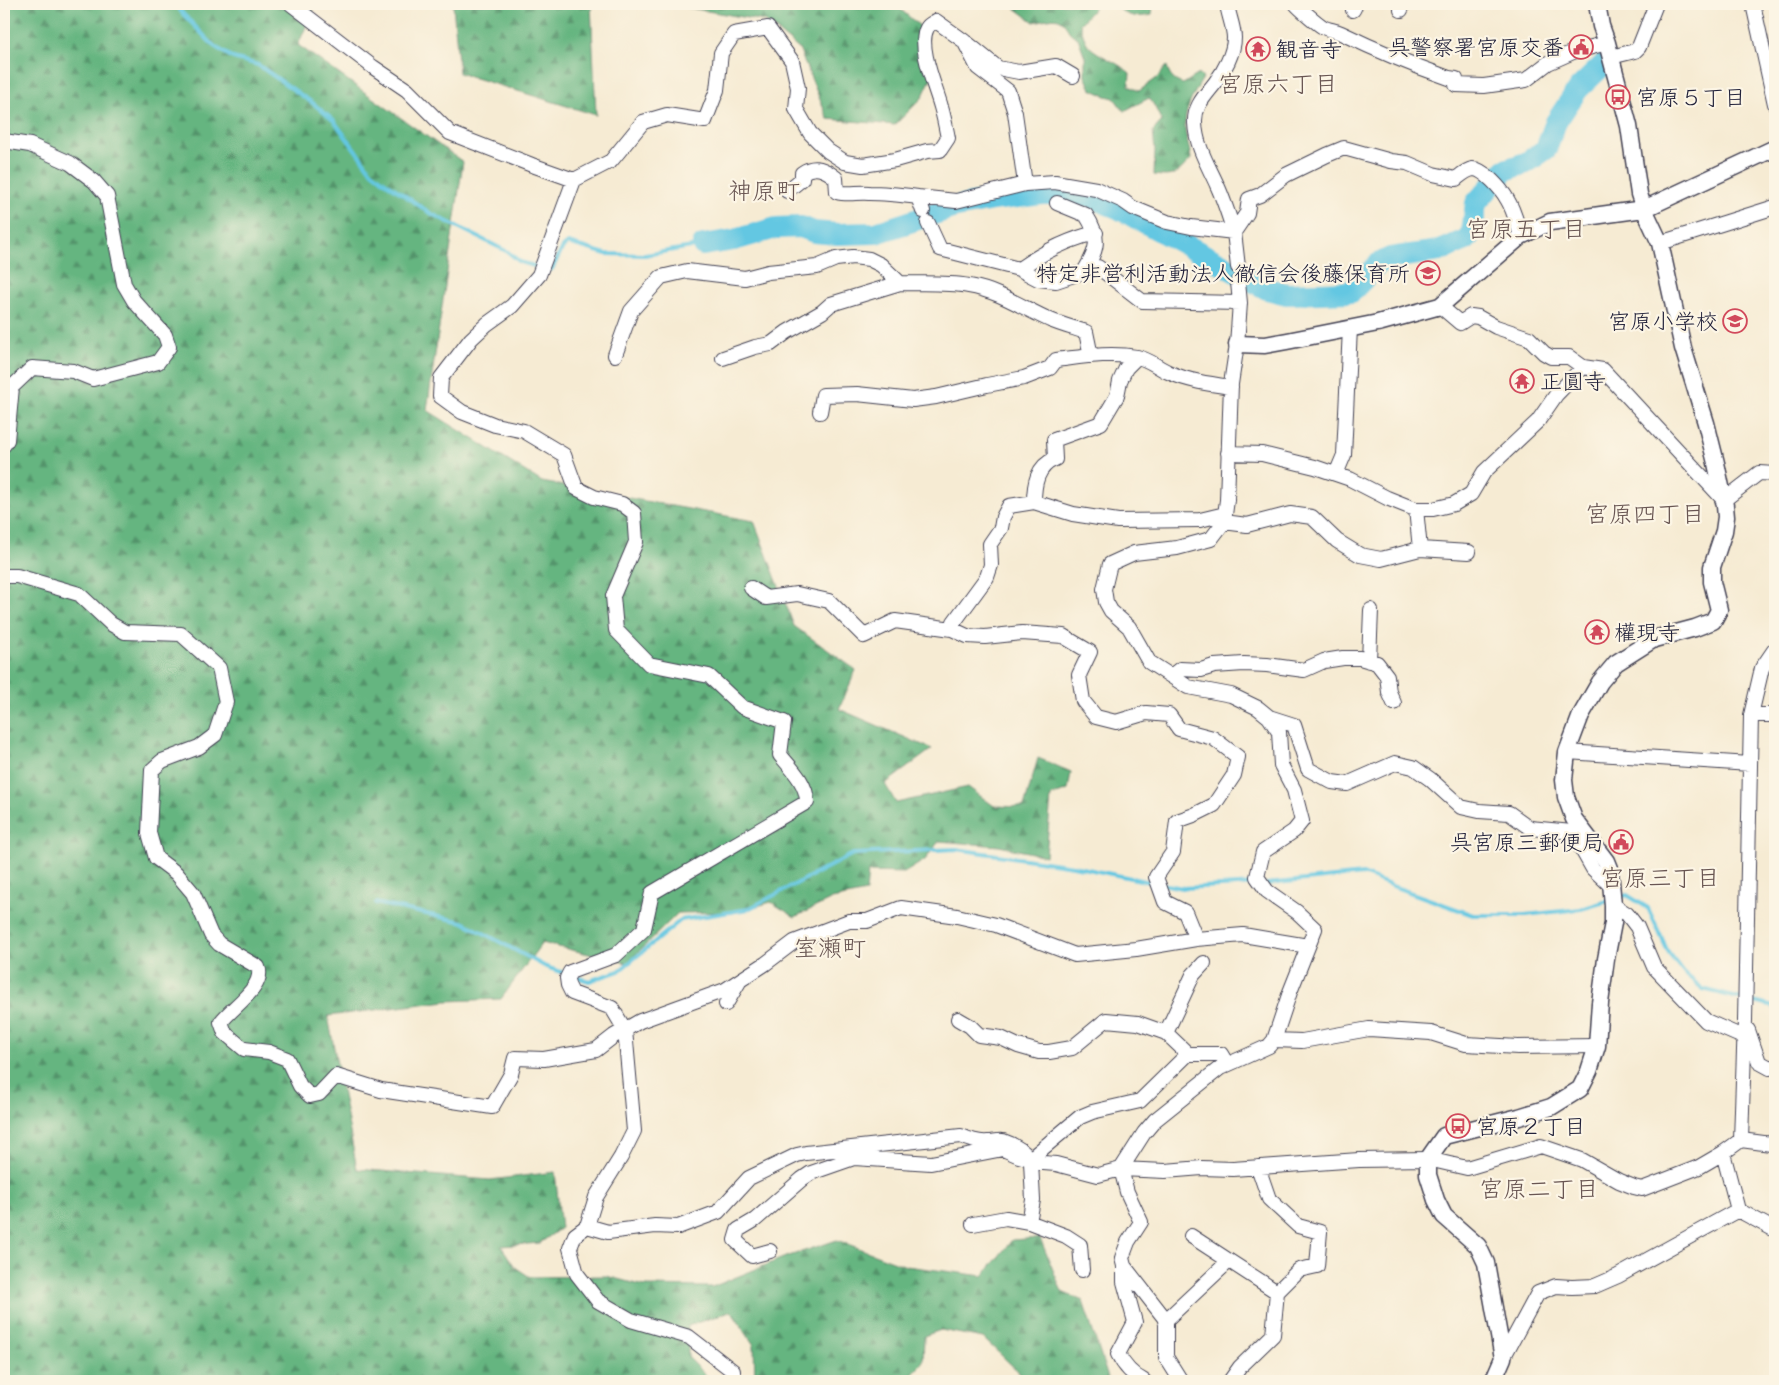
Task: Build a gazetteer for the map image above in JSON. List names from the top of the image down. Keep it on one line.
{"districts":["宮原六丁目","神原町","宮原五丁目","宮原四丁目","宮原三丁目","室瀬町","宮原二丁目"],"places":{"public building":["呉警察署宮原交番","呉宮原三郵便局"],"temple":["観音寺","正圓寺","權現寺"],"bus stop":["宮原５丁目","宮原２丁目"],"school or university":["特定非営利活動法人徹信会後藤保育所","宮原小学校"]}}
